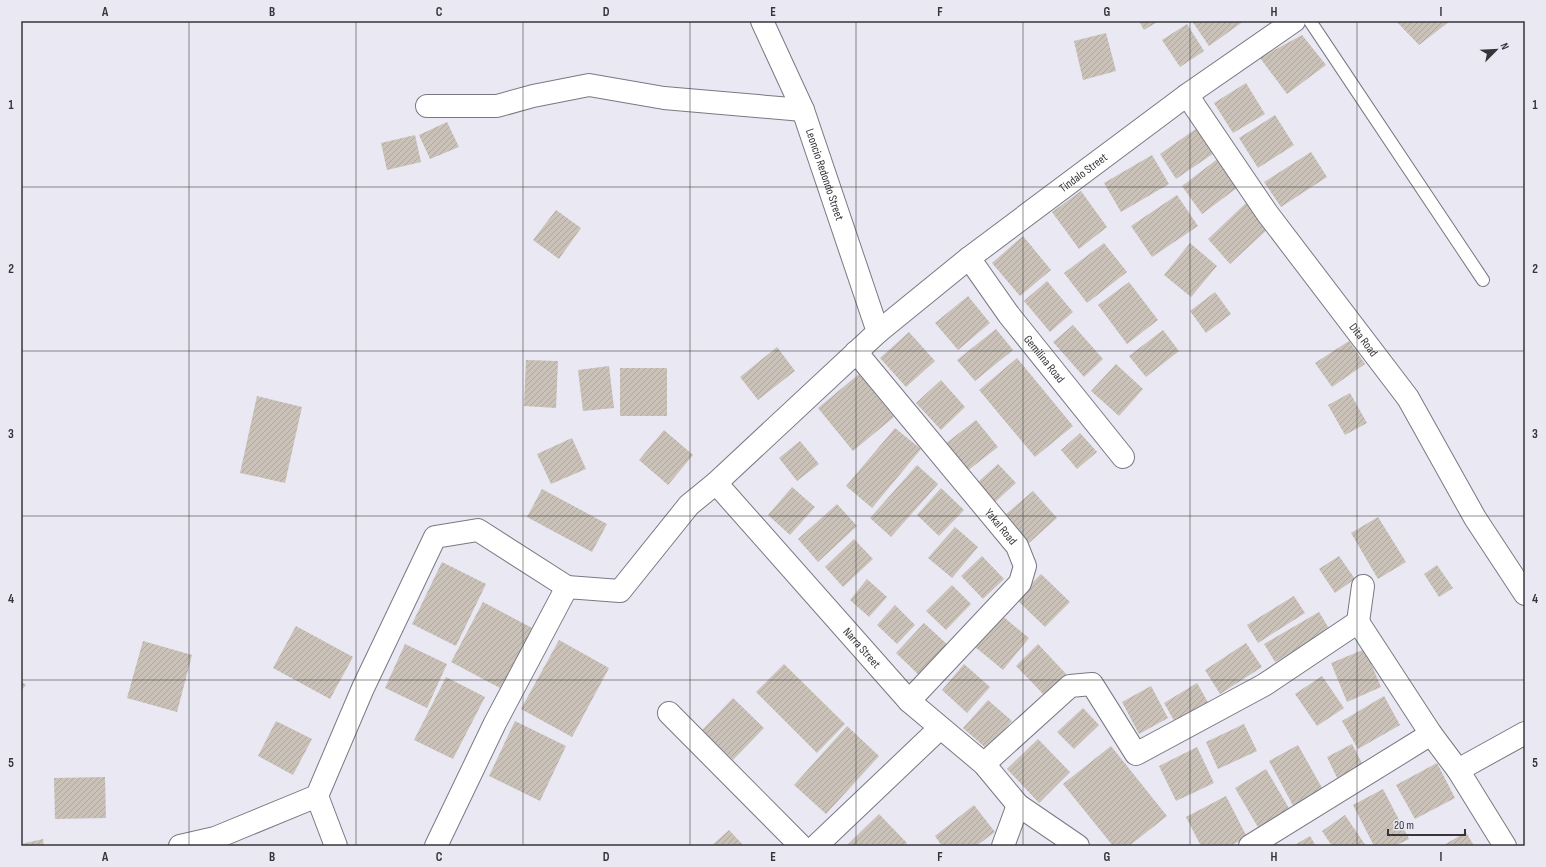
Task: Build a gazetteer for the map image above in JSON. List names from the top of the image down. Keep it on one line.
{"streets":{"street":["Tindalo Street","Leoncio Redondo Street","Dita Road","Gemilina Road","Yakal Road","Narra Street"]},"crossings":[["Tindalo Street","Leoncio Redondo Street"],["Tindalo Street","Dita Road"],["Tindalo Street","Gemilina Road"],["Tindalo Street","Yakal Road"],["Tindalo Street","Narra Street"],["Yakal Road","Narra Street"]],"scale_bar":"20 m","north":"top right","grid":{"columns":["A","B","C","D","E","F","G","H","I"],"rows":["1","2","3","4","5"]}}
